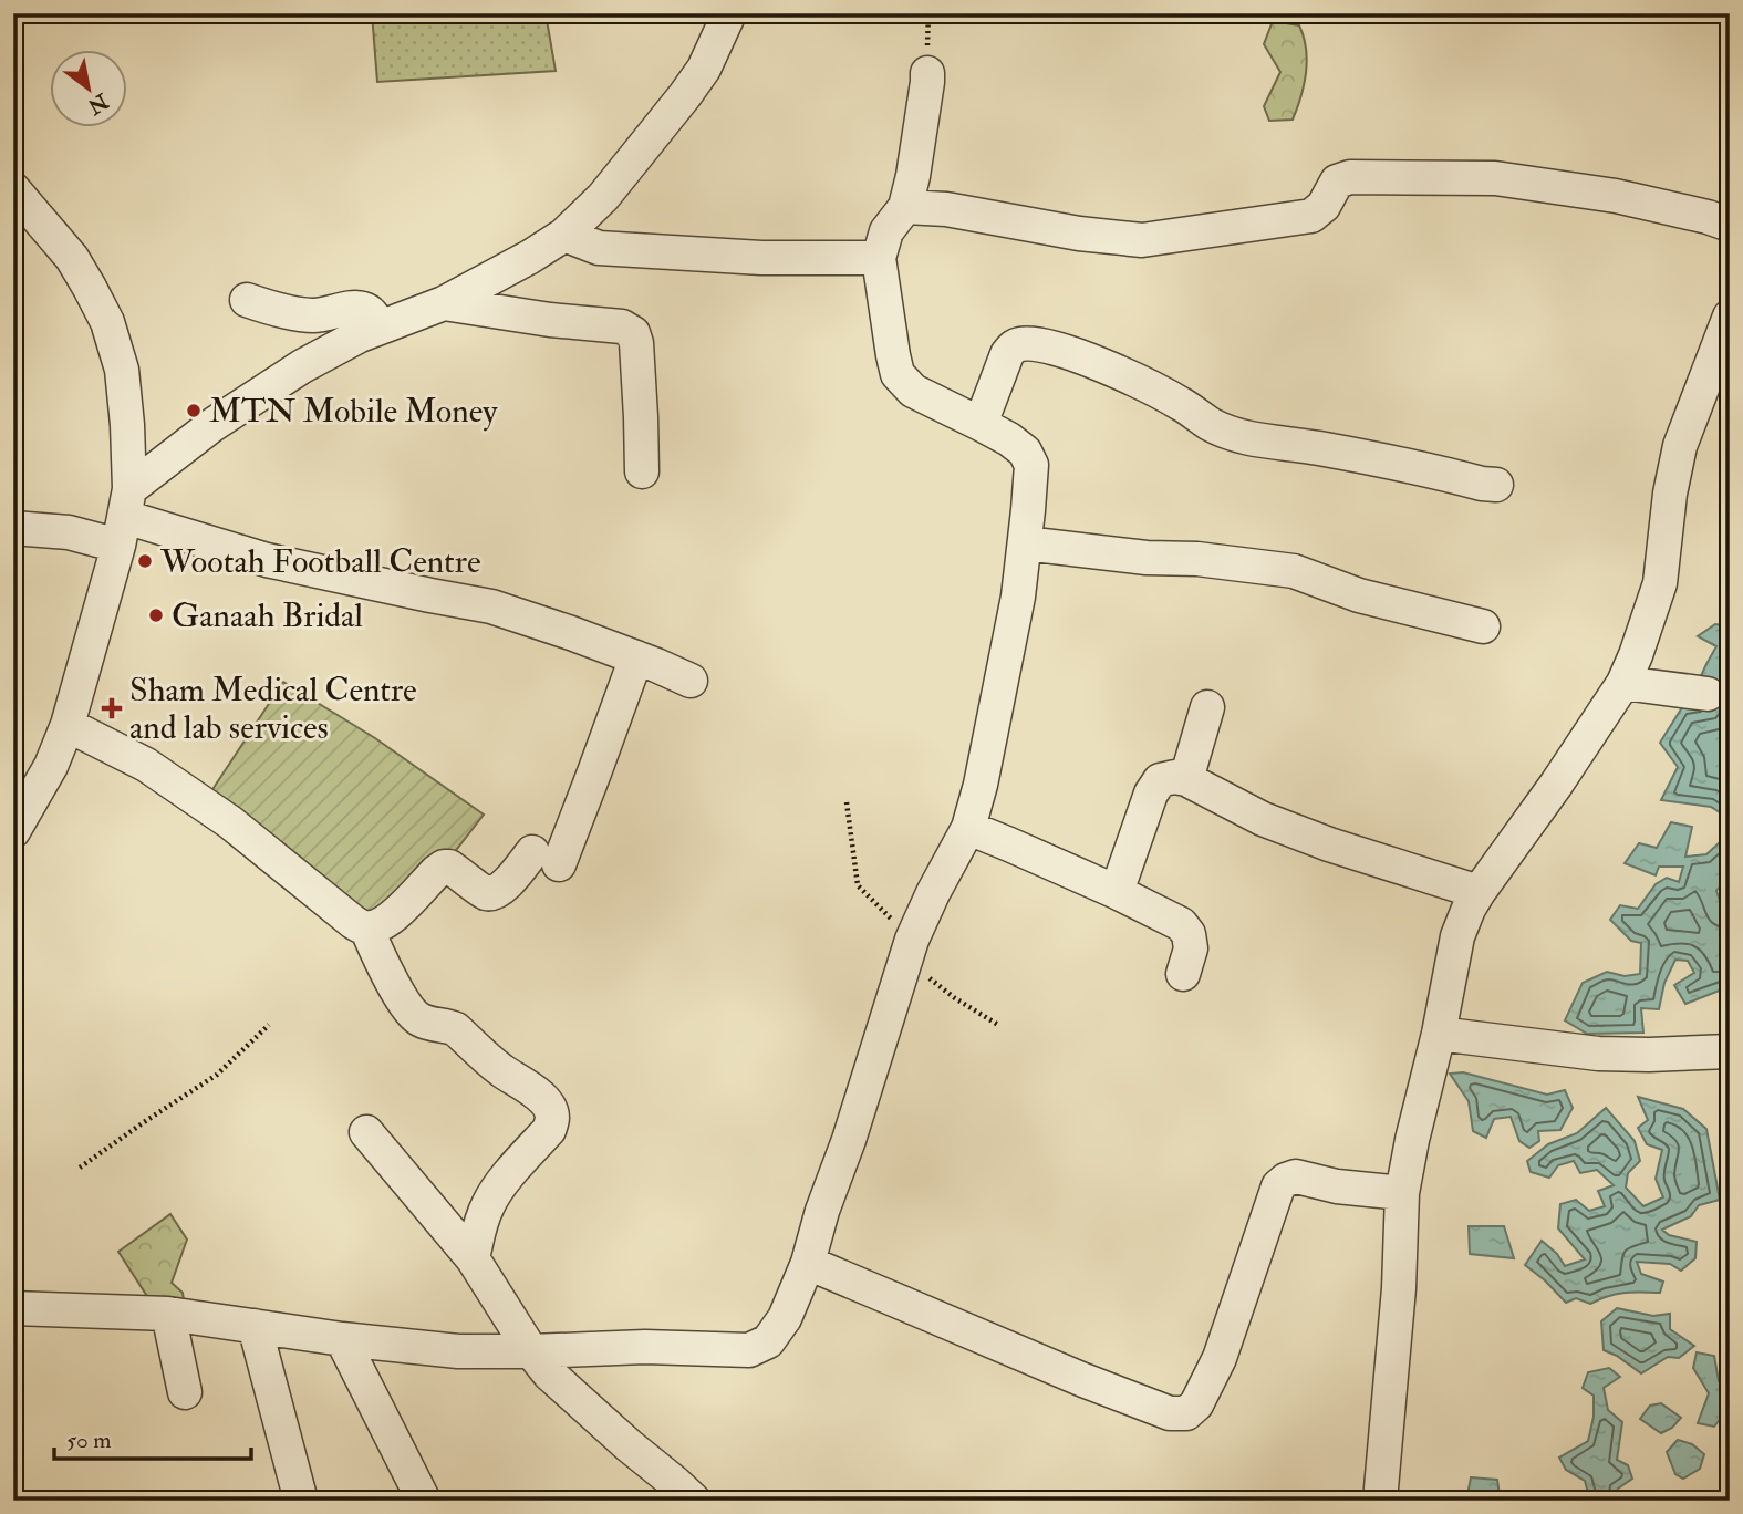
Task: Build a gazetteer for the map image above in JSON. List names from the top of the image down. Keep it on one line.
{"places":{"other":["MTN Mobile Money","Wootah Football Centre","Ganaah Bridal"],"health":["Sham Medical Centre and lab services"]},"scale_bar":"50 m","north":"bottom right"}
